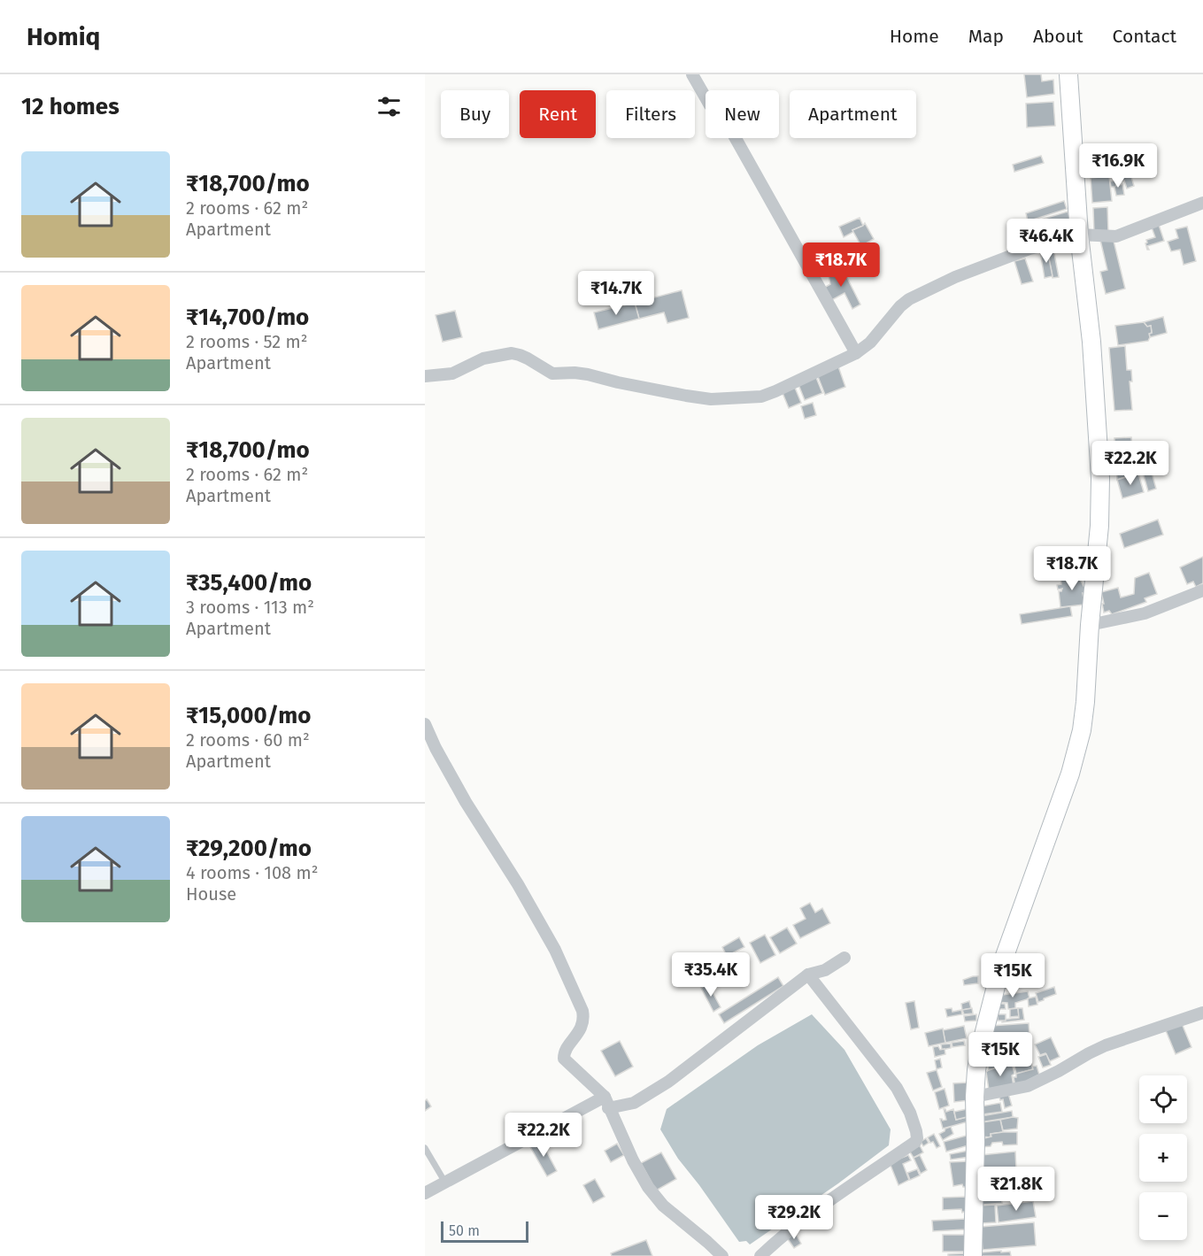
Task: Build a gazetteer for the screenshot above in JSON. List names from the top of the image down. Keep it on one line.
{"scale_bar":"50 m","page":{"header":"Homiq","nav":["Home","Map","About","Contact"],"heading":"12 homes","chip":["Buy","Rent","Filters","New","Apartment"],"list":[{"name":"₹18,700/mo","note":"2 rooms · 62 m² · Apartment"},{"name":"₹14,700/mo","note":"2 rooms · 52 m² · Apartment"},{"name":"₹18,700/mo","note":"2 rooms · 62 m² · Apartment"},{"name":"₹35,400/mo","note":"3 rooms · 113 m² · Apartment"},{"name":"₹15,000/mo","note":"2 rooms · 60 m² · Apartment"},{"name":"₹29,200/mo","note":"4 rooms · 108 m² · House"}],"price":["₹16.9K","₹46.4K","₹18.7K","₹14.7K","₹22.2K","₹18.7K","₹35.4K","₹15K","₹15K","₹22.2K","₹21.8K","₹29.2K"],"map_buttons":["+","−"],"scale":"50 m"}}
